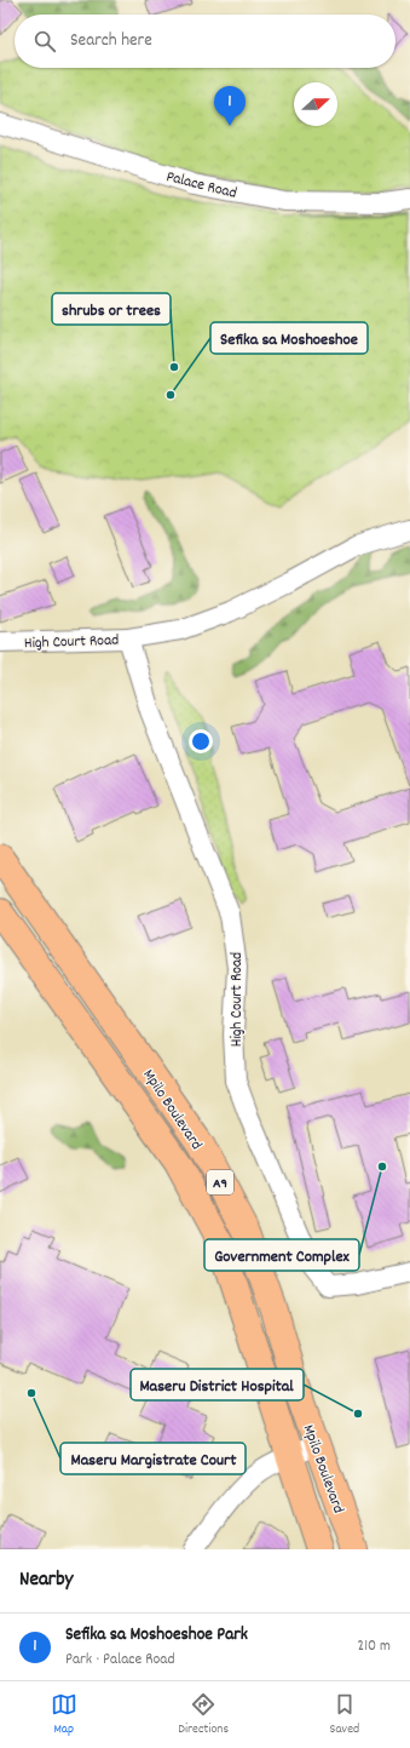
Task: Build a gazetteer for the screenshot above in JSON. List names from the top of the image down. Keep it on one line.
{"streets":{"highway":["Mpilo Boulevard","A9"],"street":["Palace Road","High Court Road"]},"places":["shrubs or trees","Sefika sa Moshoeshoe","Government Complex","Maseru Margistrate Court","Maseru District Hospital"],"north":"right","page":{"search":"Search here","pins":"1","heading":"Nearby","list":[{"mark":"1","name":"Sefika sa Moshoeshoe Park","note":"Park · Palace Road","value":"210 m"}],"nav":["Map","Directions","Saved"]}}
